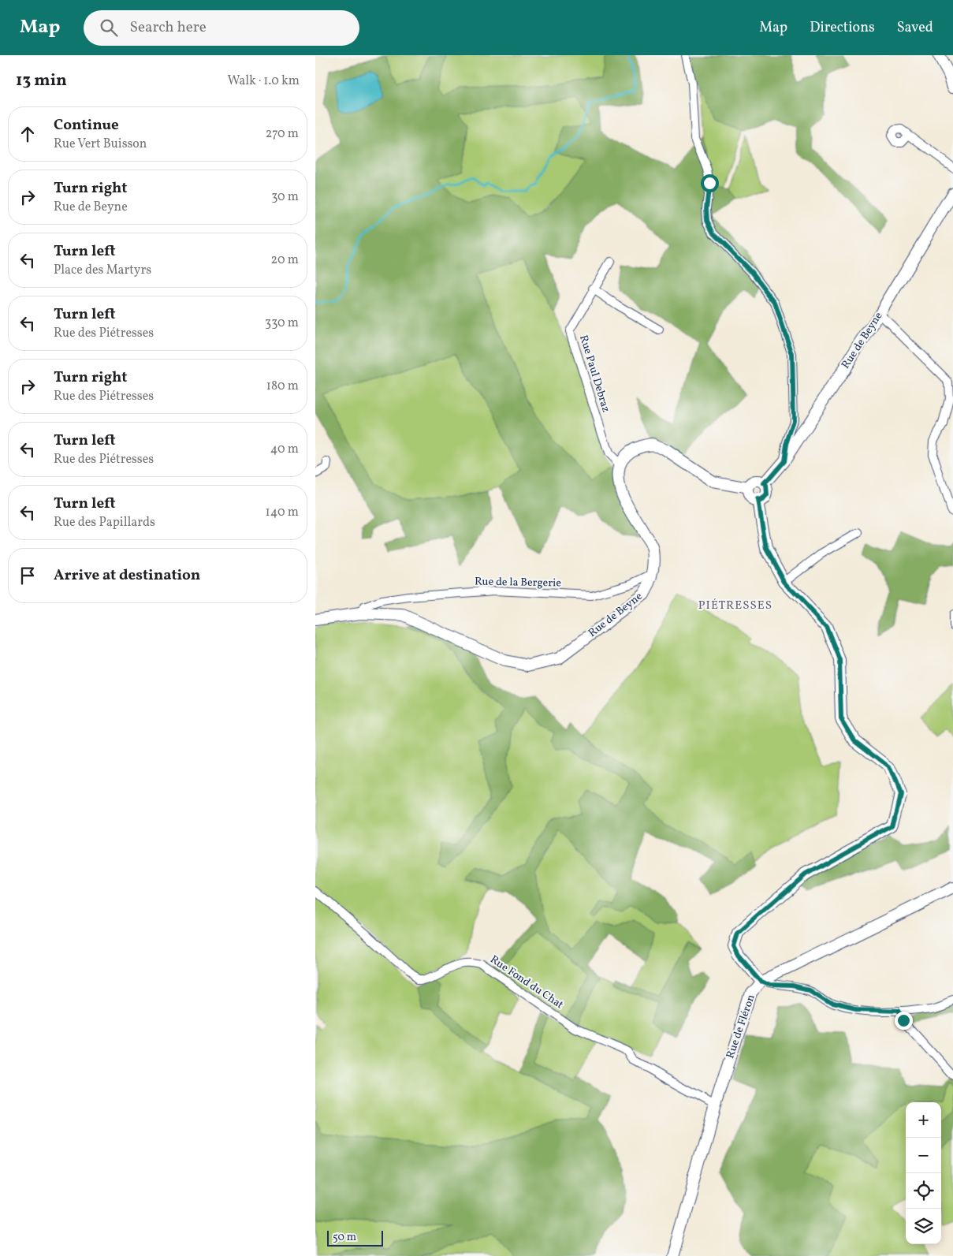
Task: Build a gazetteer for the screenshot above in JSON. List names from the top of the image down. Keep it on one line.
{"streets":{"street":["Rue de Beyne","Rue Paul Debraz","Rue de la Bergerie","Rue Fond du Chat","Rue de Fléron"]},"crossings":[["Rue de Beyne","Rue Paul Debraz"],["Rue de Beyne","Rue de la Bergerie"],["Rue Fond du Chat","Rue de Fléron"]],"districts":["PIÉTRESSES"],"scale_bar":"50 m","page":{"header":"Map","search":"Search here","nav":["Map","Directions","Saved"],"heading":["13 min","Walk · 1.0 km"],"list":[["Continue","Rue Vert Buisson","270 m"],["Turn right","Rue de Beyne","30 m"],["Turn left","Place des Martyrs","20 m"],["Turn left","Rue des Piétresses","330 m"],["Turn right","Rue des Piétresses","180 m"],["Turn left","Rue des Piétresses","40 m"],["Turn left","Rue des Papillards","140 m"],"Arrive at destination"],"map_buttons":["+","−"],"scale":"50 m"}}
